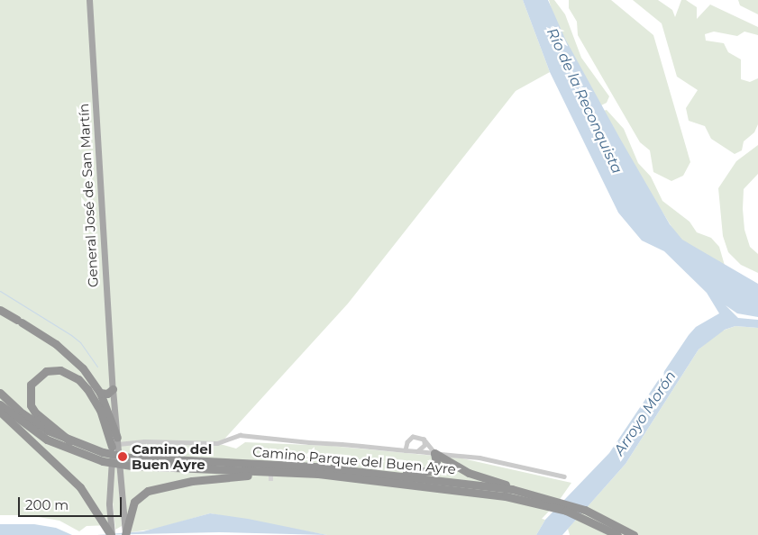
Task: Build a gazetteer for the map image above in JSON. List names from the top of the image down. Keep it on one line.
{"streets":{"highway":["Camino Parque del Buen Ayre"],"main road":["General José de San Martín"]},"water":["Río de la Reconquista","Arroyo Morón"],"places":["Camino del Buen Ayre"],"scale_bar":"200 m"}
